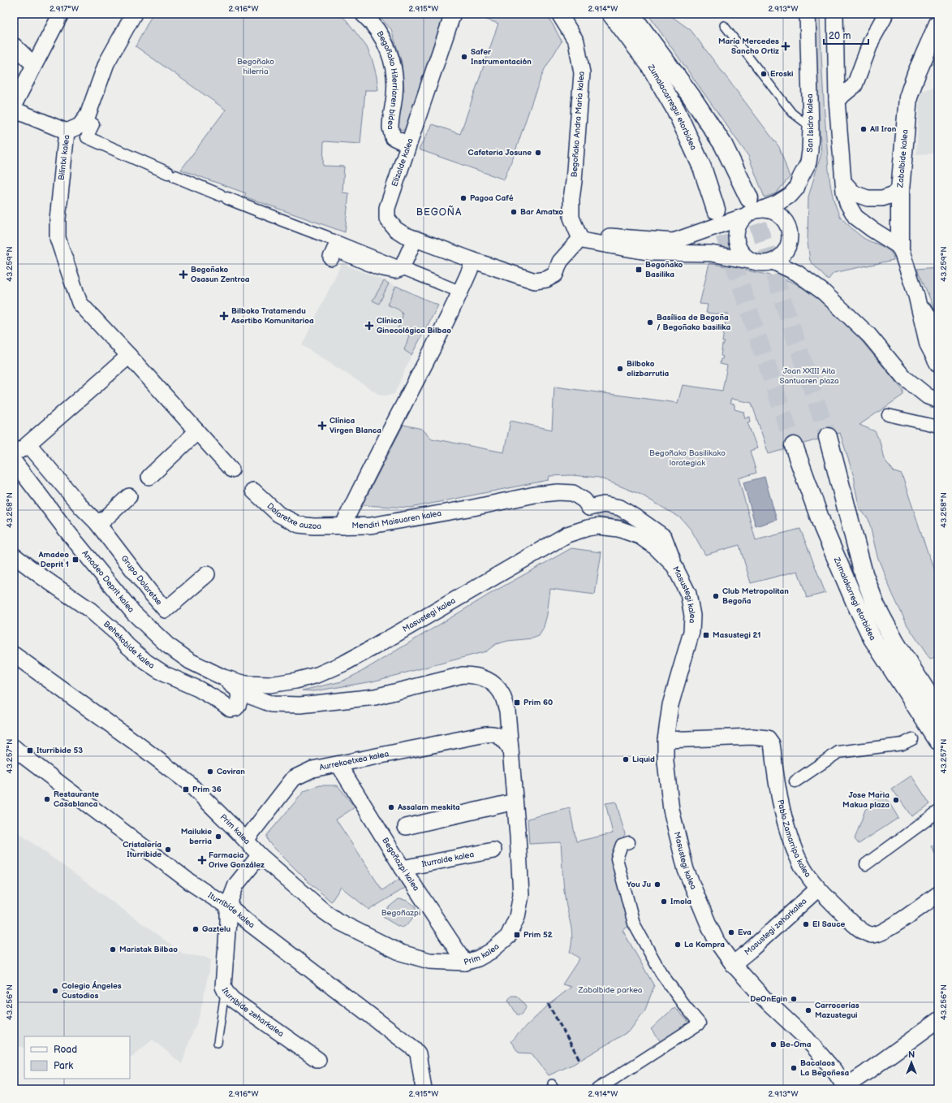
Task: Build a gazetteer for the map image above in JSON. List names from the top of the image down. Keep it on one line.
{"streets":{"main road":["Zumalacarregui etorbidea","Zabalbide kalea","Zumalakarregi etorbidea"],"street":["Begoñako Hilerriaren bidea","San Isidro kalea","Begoñako Andra Maria kalea","Bilintxi kalea","Elizalde kalea","Dolaretxe auzoa","Mendiri Maisuaren kalea","Grupo Dolaretxe","Amadeo Deprit kalea","Masustegi kalea","Behekobide kalea","Aurrekoetxea kalea","Prim kalea","Pablo Zamarripa kalea","Iturralde kalea","Begoñazpi kalea","Iturribide kalea","Masustegi zeharkalea","Iturribide zeharkalea"]},"crossings":[["Begoñako Hilerriaren bidea","Elizalde kalea"],["Zumalacarregui etorbidea","San Isidro kalea"],["Dolaretxe auzoa","Mendiri Maisuaren kalea"],["Amadeo Deprit kalea","Masustegi kalea"],["Amadeo Deprit kalea","Prim kalea"],["Masustegi kalea","Prim kalea"],["Masustegi kalea","Pablo Zamarripa kalea"],["Masustegi kalea","Masustegi zeharkalea"],["Behekobide kalea","Prim kalea"],["Aurrekoetxea kalea","Prim kalea"],["Aurrekoetxea kalea","Begoñazpi kalea"],["Prim kalea","Begoñazpi kalea"],["Pablo Zamarripa kalea","Masustegi zeharkalea"],["Iturralde kalea","Begoñazpi kalea"],["Iturribide kalea","Iturribide zeharkalea"]],"districts":["BEGOÑA"],"parks":["Begoñako hilerria","Joan XXIII Aita Santuaren plaza","Begoñako Basilikako lorategiak","Begoñazpi","Zabalbide parkea"],"places":{"health":["María Mercedes Sancho Ortiz","Begoñako Osasun Zentroa","Bilboko Tratamendu Asertibo Komunitarioa","Clínica Ginecológica Bilbao","Clínica Virgen Blanca","Farmacia Orive González"],"other":["Safer Instrumentación","Eroski","All Iron","Cafeteria Josune","Pagoa Café","Bar Amatxo","Basílica de Begoña / Begoñako basilika","Bilboko elizbarrutia","Club Metropolitan Begoña","Liquid","Coviran","Restaurante Casablanca","Jose Maria Makua plaza","Assalam meskita","Mailukie berria","Cristalería Iturribide","You Ju","Imola","El Sauce","Gaztelu","Eva","La Kompra","Maristak Bilbao","Colegio Ángeles Custodios","DeOnEgin","Carrocerías Mazustegui","Be-Oma","Bacalaos La Begoñesa"],"transit":["Begoñako Basilika","Amadeo Deprit 1","Masustegi 21","Prim 60","Iturribide 53","Prim 36","Prim 52"]},"legend":["Road","Park"],"scale_bar":"20 m","north":"top","coordinates":["2.917°W","2.916°W","2.915°W","2.914°W","2.913°W","43.259°N","43.258°N","43.257°N","43.256°N"]}
